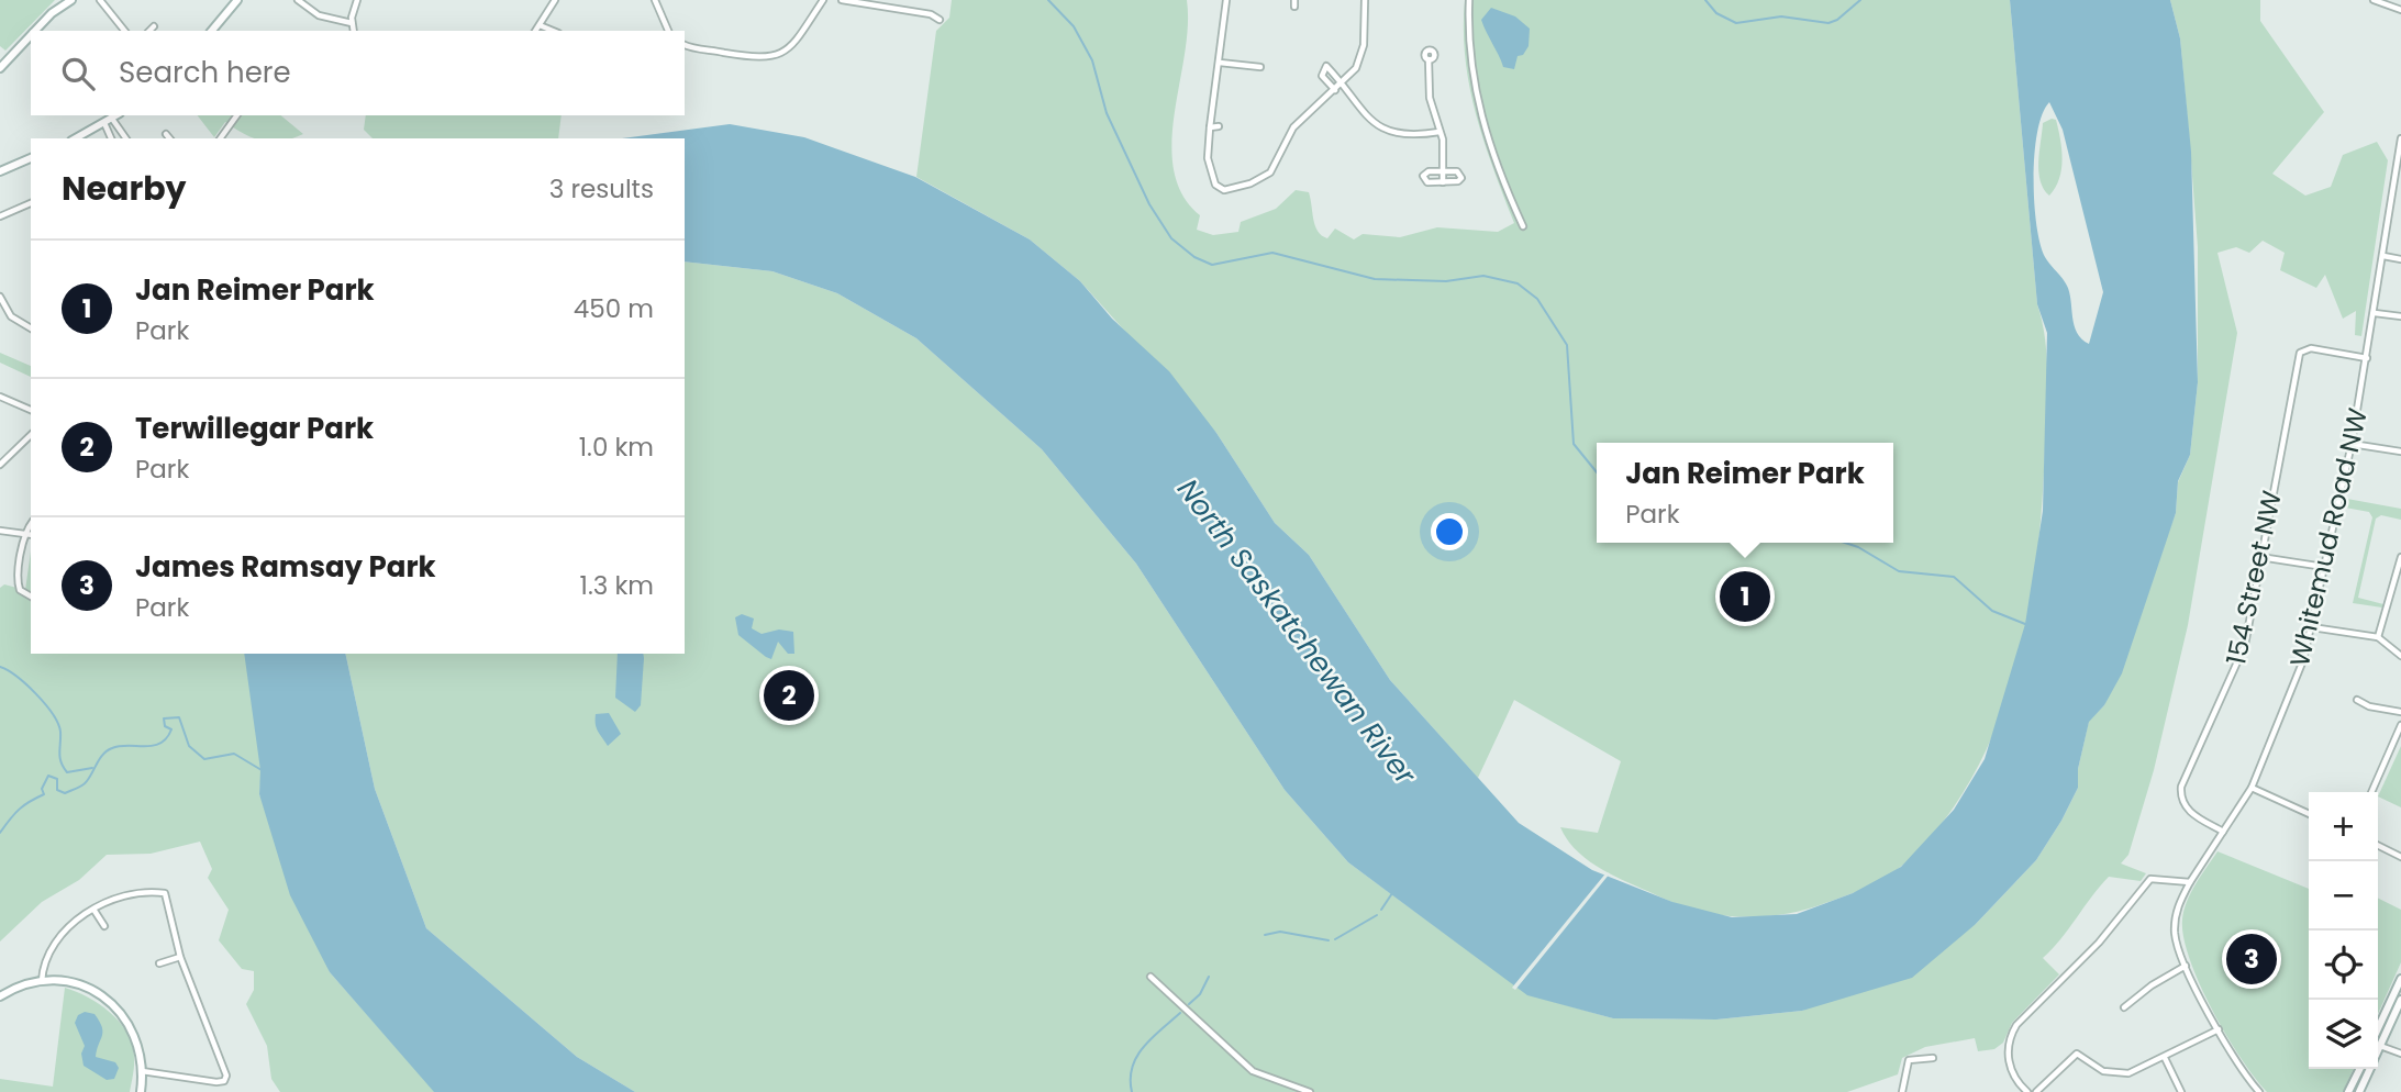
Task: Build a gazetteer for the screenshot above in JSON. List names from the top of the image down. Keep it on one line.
{"streets":{"street":["Whitemud Road NW","154 Street NW"]},"crossings":[["Whitemud Road NW","154 Street NW"]],"water":["North Saskatchewan River"],"page":{"search":"Search here","heading":["Nearby","3 results"],"list":[{"mark":"1","name":"Jan Reimer Park","note":"Park","value":"450 m"},{"mark":"2","name":"Terwillegar Park","note":"Park","value":"1.0 km"},{"mark":"3","name":"James Ramsay Park","note":"Park","value":"1.3 km"}],"popup":["Jan Reimer Park","Park"],"pins":["1","2","3"],"map_buttons":["+","−"]}}
